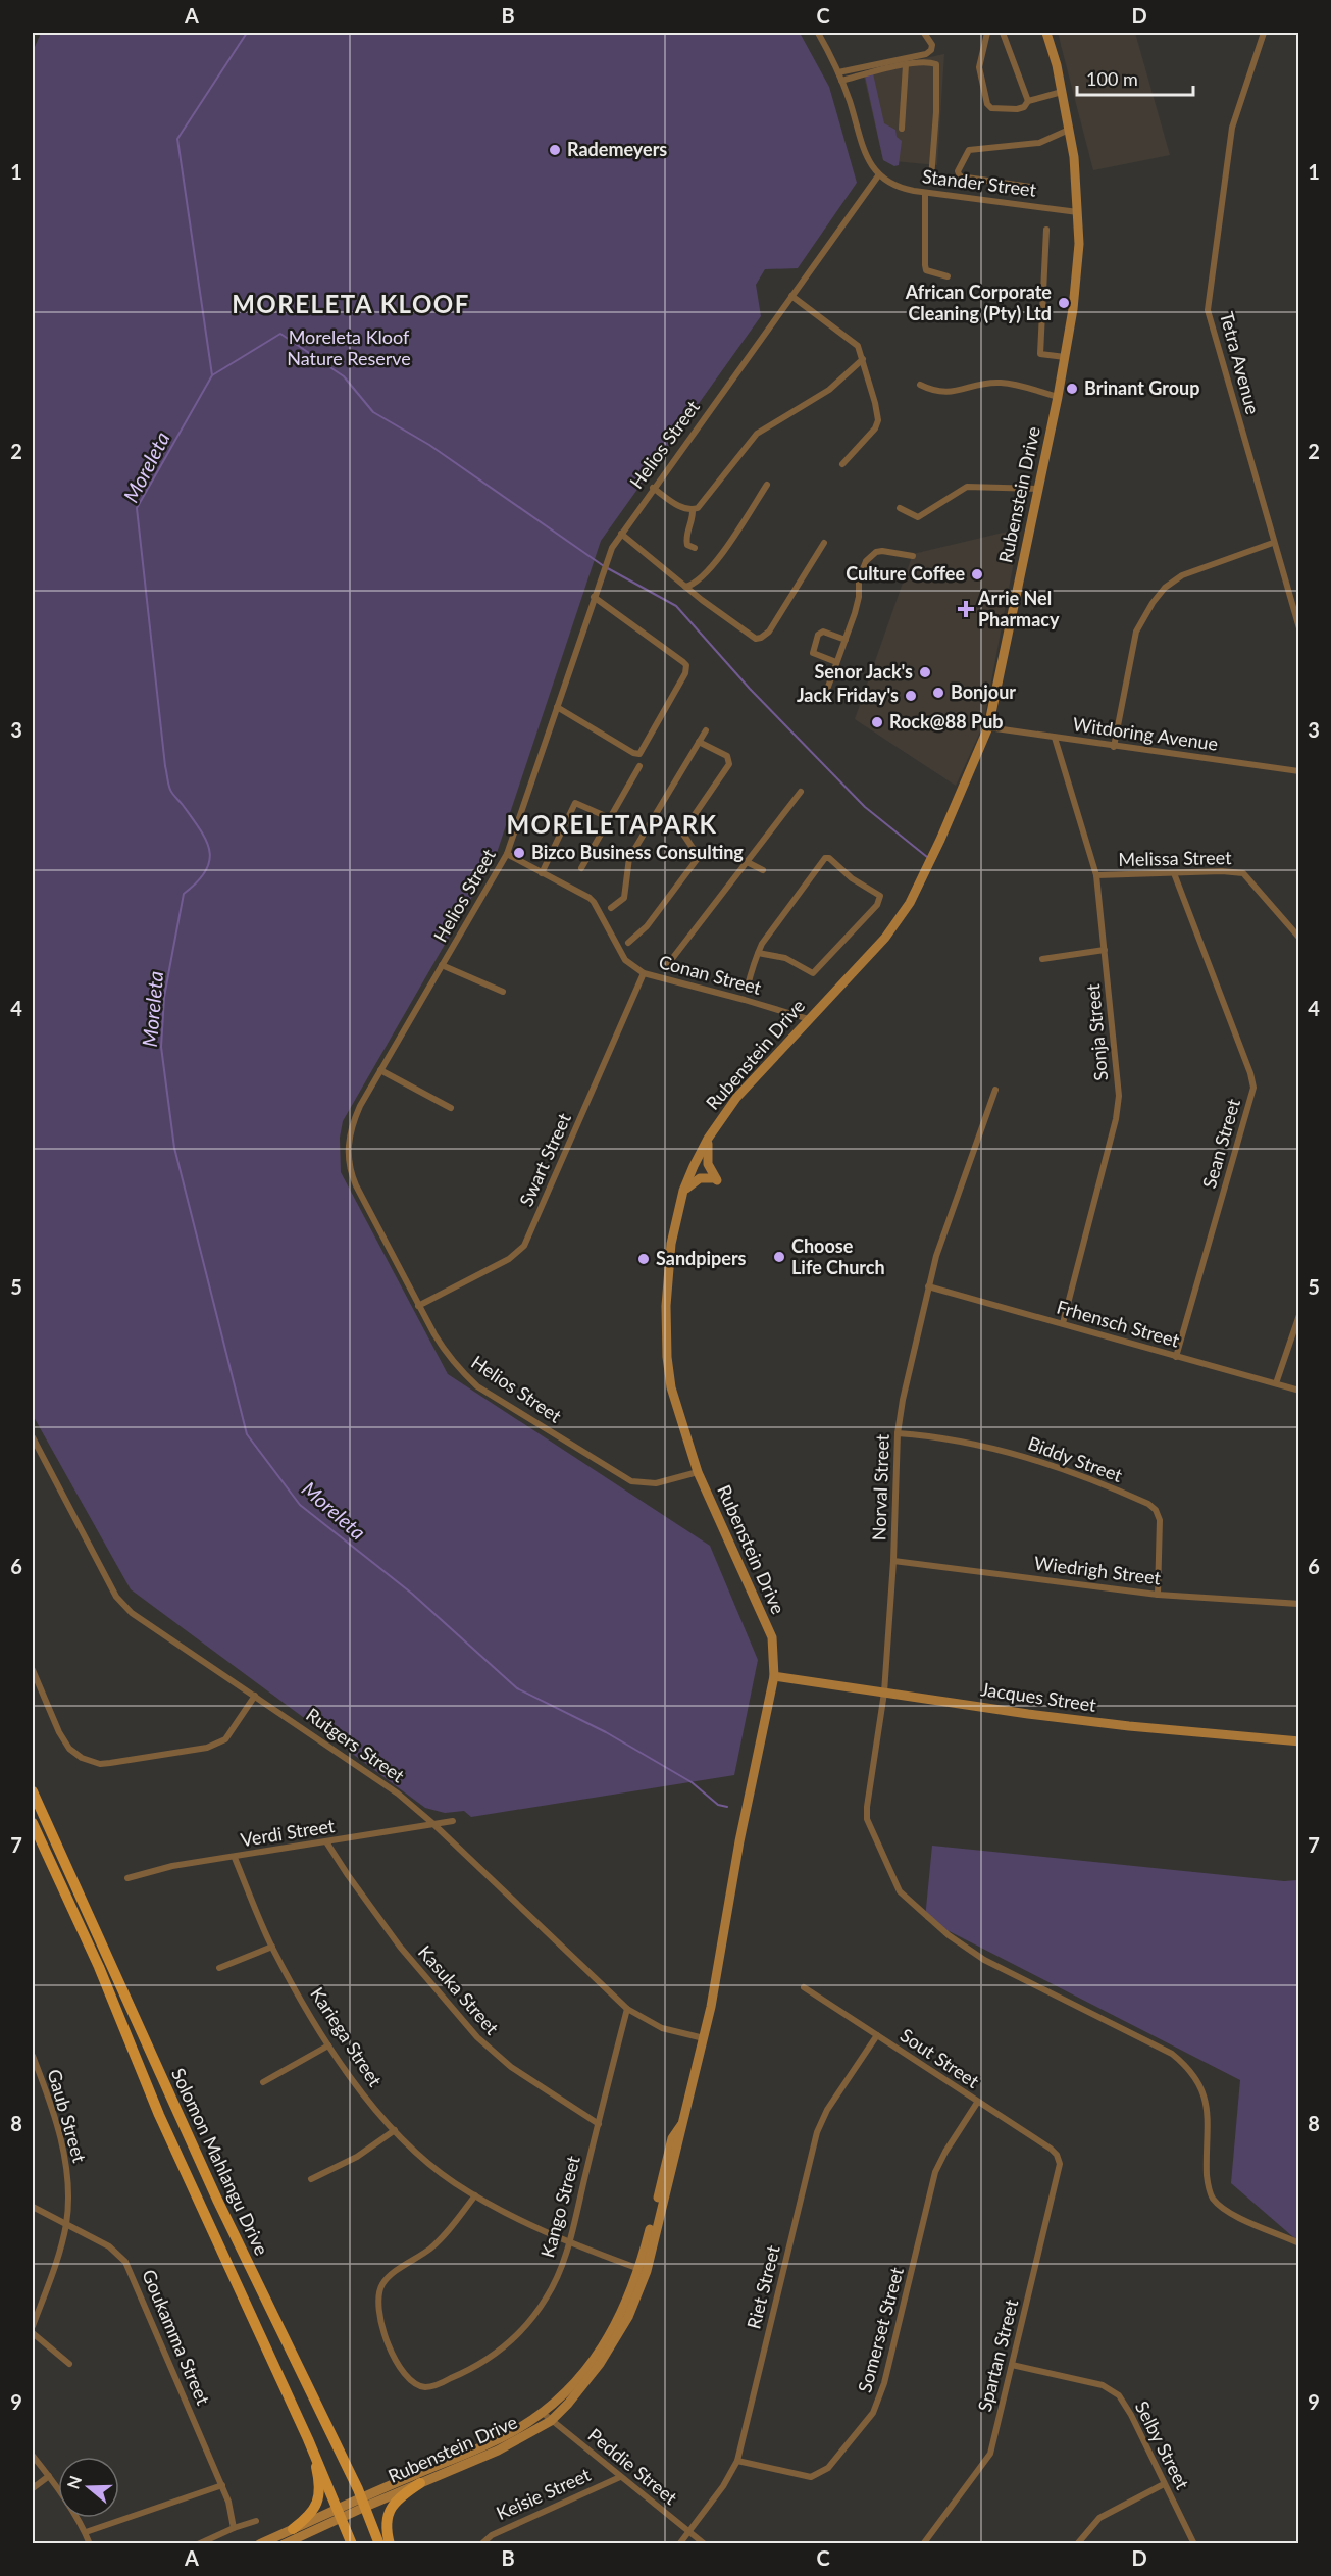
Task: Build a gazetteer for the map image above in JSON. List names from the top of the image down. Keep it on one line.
{"streets":{"main road":["Solomon Mahlangu Drive"],"street":["Stander Street","Tetra Avenue","Helios Street","Rubenstein Drive","Witdoring Avenue","Melissa Street","Conan Street","Sonja Street","Sean Street","Swart Street","Frhensch Street","Biddy Street","Norval Street","Wiedrigh Street","Jacques Street","Rutgers Street","Verdi Street","Kasuka Street","Kariega Street","Sout Street","Gaub Street","Kango Street","Riet Street","Somerset Street","Goukamma Street","Spartan Street","Selby Street","Peddie Street","Keisie Street"]},"crossings":[["Stander Street","Helios Street"],["Stander Street","Rubenstein Drive"],["Helios Street","Rubenstein Drive"],["Helios Street","Conan Street"],["Helios Street","Swart Street"],["Rubenstein Drive","Witdoring Avenue"],["Rubenstein Drive","Conan Street"],["Rubenstein Drive","Jacques Street"],["Rubenstein Drive","Rutgers Street"],["Rubenstein Drive","Kariega Street"],["Rubenstein Drive","Solomon Mahlangu Drive"],["Rubenstein Drive","Peddie Street"],["Witdoring Avenue","Sonja Street"],["Melissa Street","Sonja Street"],["Melissa Street","Sean Street"],["Conan Street","Swart Street"],["Sonja Street","Frhensch Street"],["Sean Street","Frhensch Street"],["Frhensch Street","Norval Street"],["Biddy Street","Norval Street"],["Biddy Street","Wiedrigh Street"],["Norval Street","Wiedrigh Street"],["Norval Street","Jacques Street"],["Rutgers Street","Verdi Street"],["Rutgers Street","Kango Street"],["Verdi Street","Kasuka Street"],["Verdi Street","Kariega Street"],["Kasuka Street","Kango Street"],["Kariega Street","Kango Street"],["Sout Street","Riet Street"],["Sout Street","Somerset Street"],["Sout Street","Spartan Street"],["Gaub Street","Goukamma Street"],["Riet Street","Somerset Street"],["Riet Street","Peddie Street"],["Spartan Street","Selby Street"],["Peddie Street","Keisie Street"]],"districts":["MORELETA KLOOF","MORELETAPARK"],"water":["Moreleta"],"parks":["Moreleta Kloof Nature Reserve"],"places":{"other":["Rademeyers","African Corporate Cleaning (Pty) Ltd","Brinant Group","Culture Coffee","Senor Jack's","Bonjour","Jack Friday's","Rock@88 Pub","Bizco Business Consulting","Choose Life Church","Sandpipers"],"health":["Arrie Nel Pharmacy"]},"scale_bar":"100 m","north":"left","grid":{"columns":["A","B","C","D"],"rows":["1","2","3","4","5","6","7","8","9"]}}
